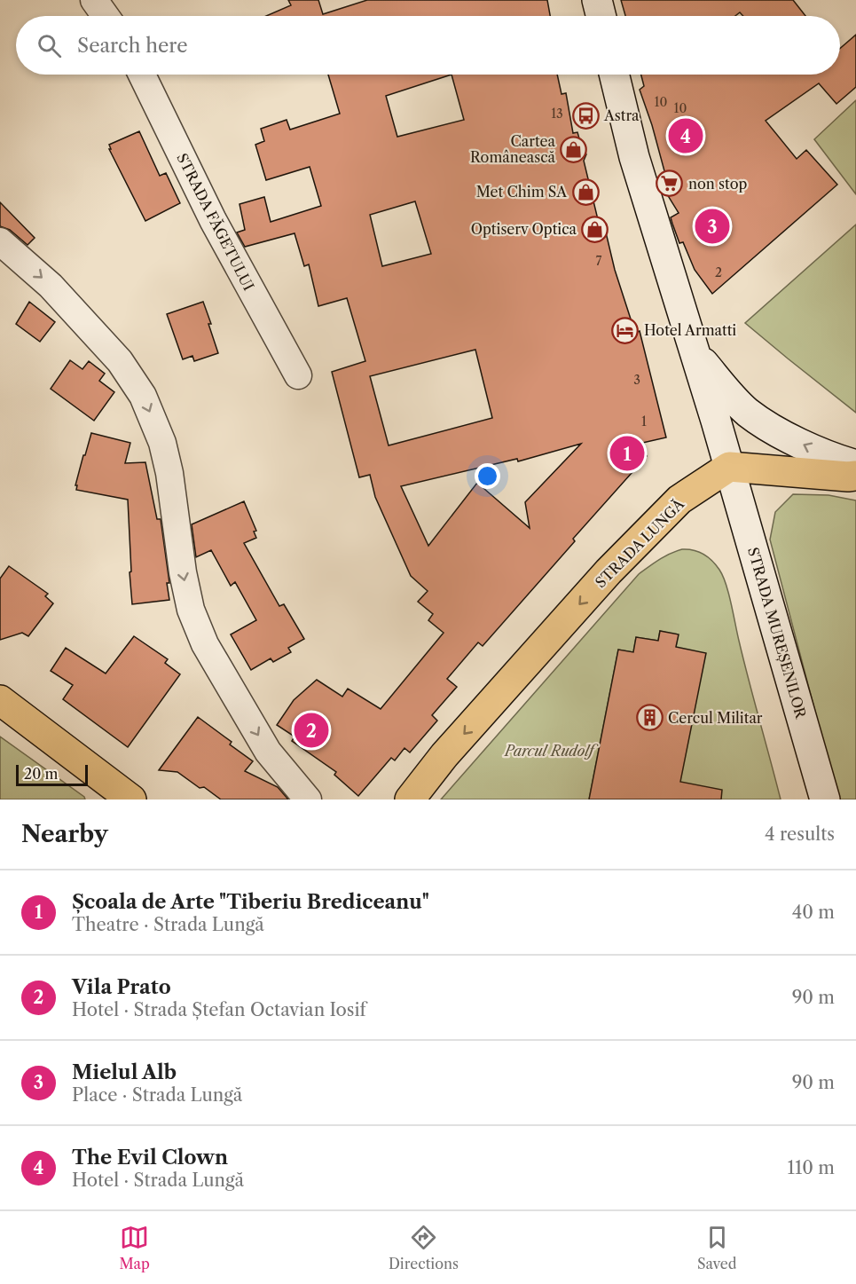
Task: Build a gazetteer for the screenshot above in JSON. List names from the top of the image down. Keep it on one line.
{"streets":{"main road":["STRADA LUNGĂ","STRADA MUREȘENILOR"],"street":["STRADA FĂGETULUI"]},"crossings":[["STRADA LUNGĂ","STRADA MUREȘENILOR"]],"one_way":["STRADA LUNGĂ"],"parks":["Parcul Rudolf"],"places":{"bus stop":["Astra"],"shop":["Cartea Românească","Met Chim SA","Optiserv Optica"],"supermarket":["non stop"],"hotel":["Hotel Armatti"],"building":["Cercul Militar"]},"house_numbers":["10","10","13","7","2","3","1"],"scale_bar":"20 m","page":{"search":"Search here","pins":["4","3","1","2"],"scale":"20 m","heading":["Nearby","4 results"],"list":[{"mark":"1","name":"Școala de Arte \"Tiberiu Brediceanu\"","note":"Theatre · Strada Lungă","value":"40 m"},{"mark":"2","name":"Vila Prato","note":"Hotel · Strada Ștefan Octavian Iosif","value":"90 m"},{"mark":"3","name":"Mielul Alb","note":"Place · Strada Lungă","value":"90 m"},{"mark":"4","name":"The Evil Clown","note":"Hotel · Strada Lungă","value":"110 m"}],"nav":["Map","Directions","Saved"]}}
